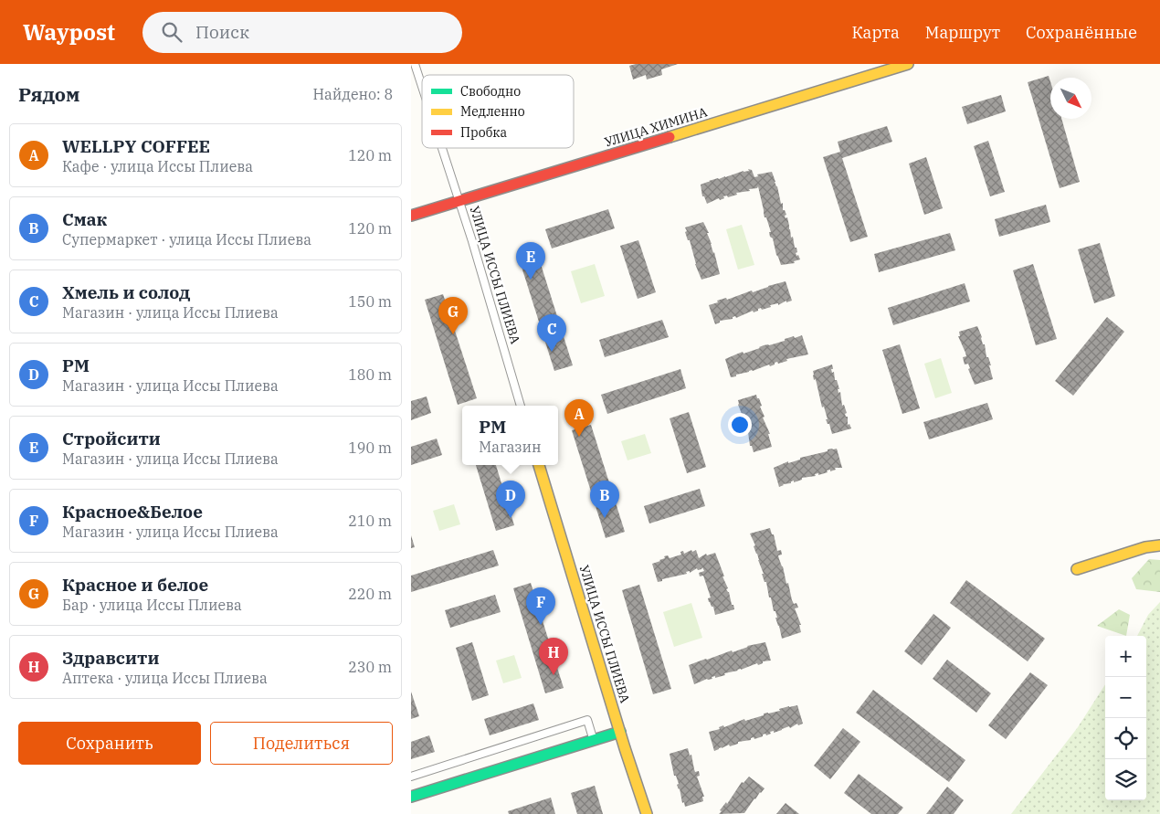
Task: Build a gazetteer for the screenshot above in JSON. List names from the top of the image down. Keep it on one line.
{"streets":{"street":["УЛИЦА ХИМИНА","УЛИЦА ИССЫ ПЛИЕВА"]},"crossings":[["УЛИЦА ХИМИНА","УЛИЦА ИССЫ ПЛИЕВА"]],"legend":["Свободно","Медленно","Пробка"],"north":"bottom right","page":{"header":"Waypost","search":"Поиск","nav":["Карта","Маршрут","Сохранённые"],"heading":["Рядом","Найдено: 8"],"list":[{"mark":"A","name":"WELLPY COFFEE","note":"Кафе · улица Иссы Плиева","value":"120 m"},{"mark":"B","name":"Смак","note":"Супермаркет · улица Иссы Плиева","value":"120 m"},{"mark":"C","name":"Хмель и солод","note":"Магазин · улица Иссы Плиева","value":"150 m"},{"mark":"D","name":"PM","note":"Магазин · улица Иссы Плиева","value":"180 m"},{"mark":"E","name":"Стройсити","note":"Магазин · улица Иссы Плиева","value":"190 m"},{"mark":"F","name":"Красное&Белое","note":"Магазин · улица Иссы Плиева","value":"210 m"},{"mark":"G","name":"Красное и белое","note":"Бар · улица Иссы Плиева","value":"220 m"},{"mark":"H","name":"Здравсити","note":"Аптека · улица Иссы Плиева","value":"230 m"}],"pins":["E","G","C","A","B","D","F","H"],"popup":["PM","Магазин"],"map_buttons":["+","−"],"buttons":["Сохранить","Поделиться"]}}
